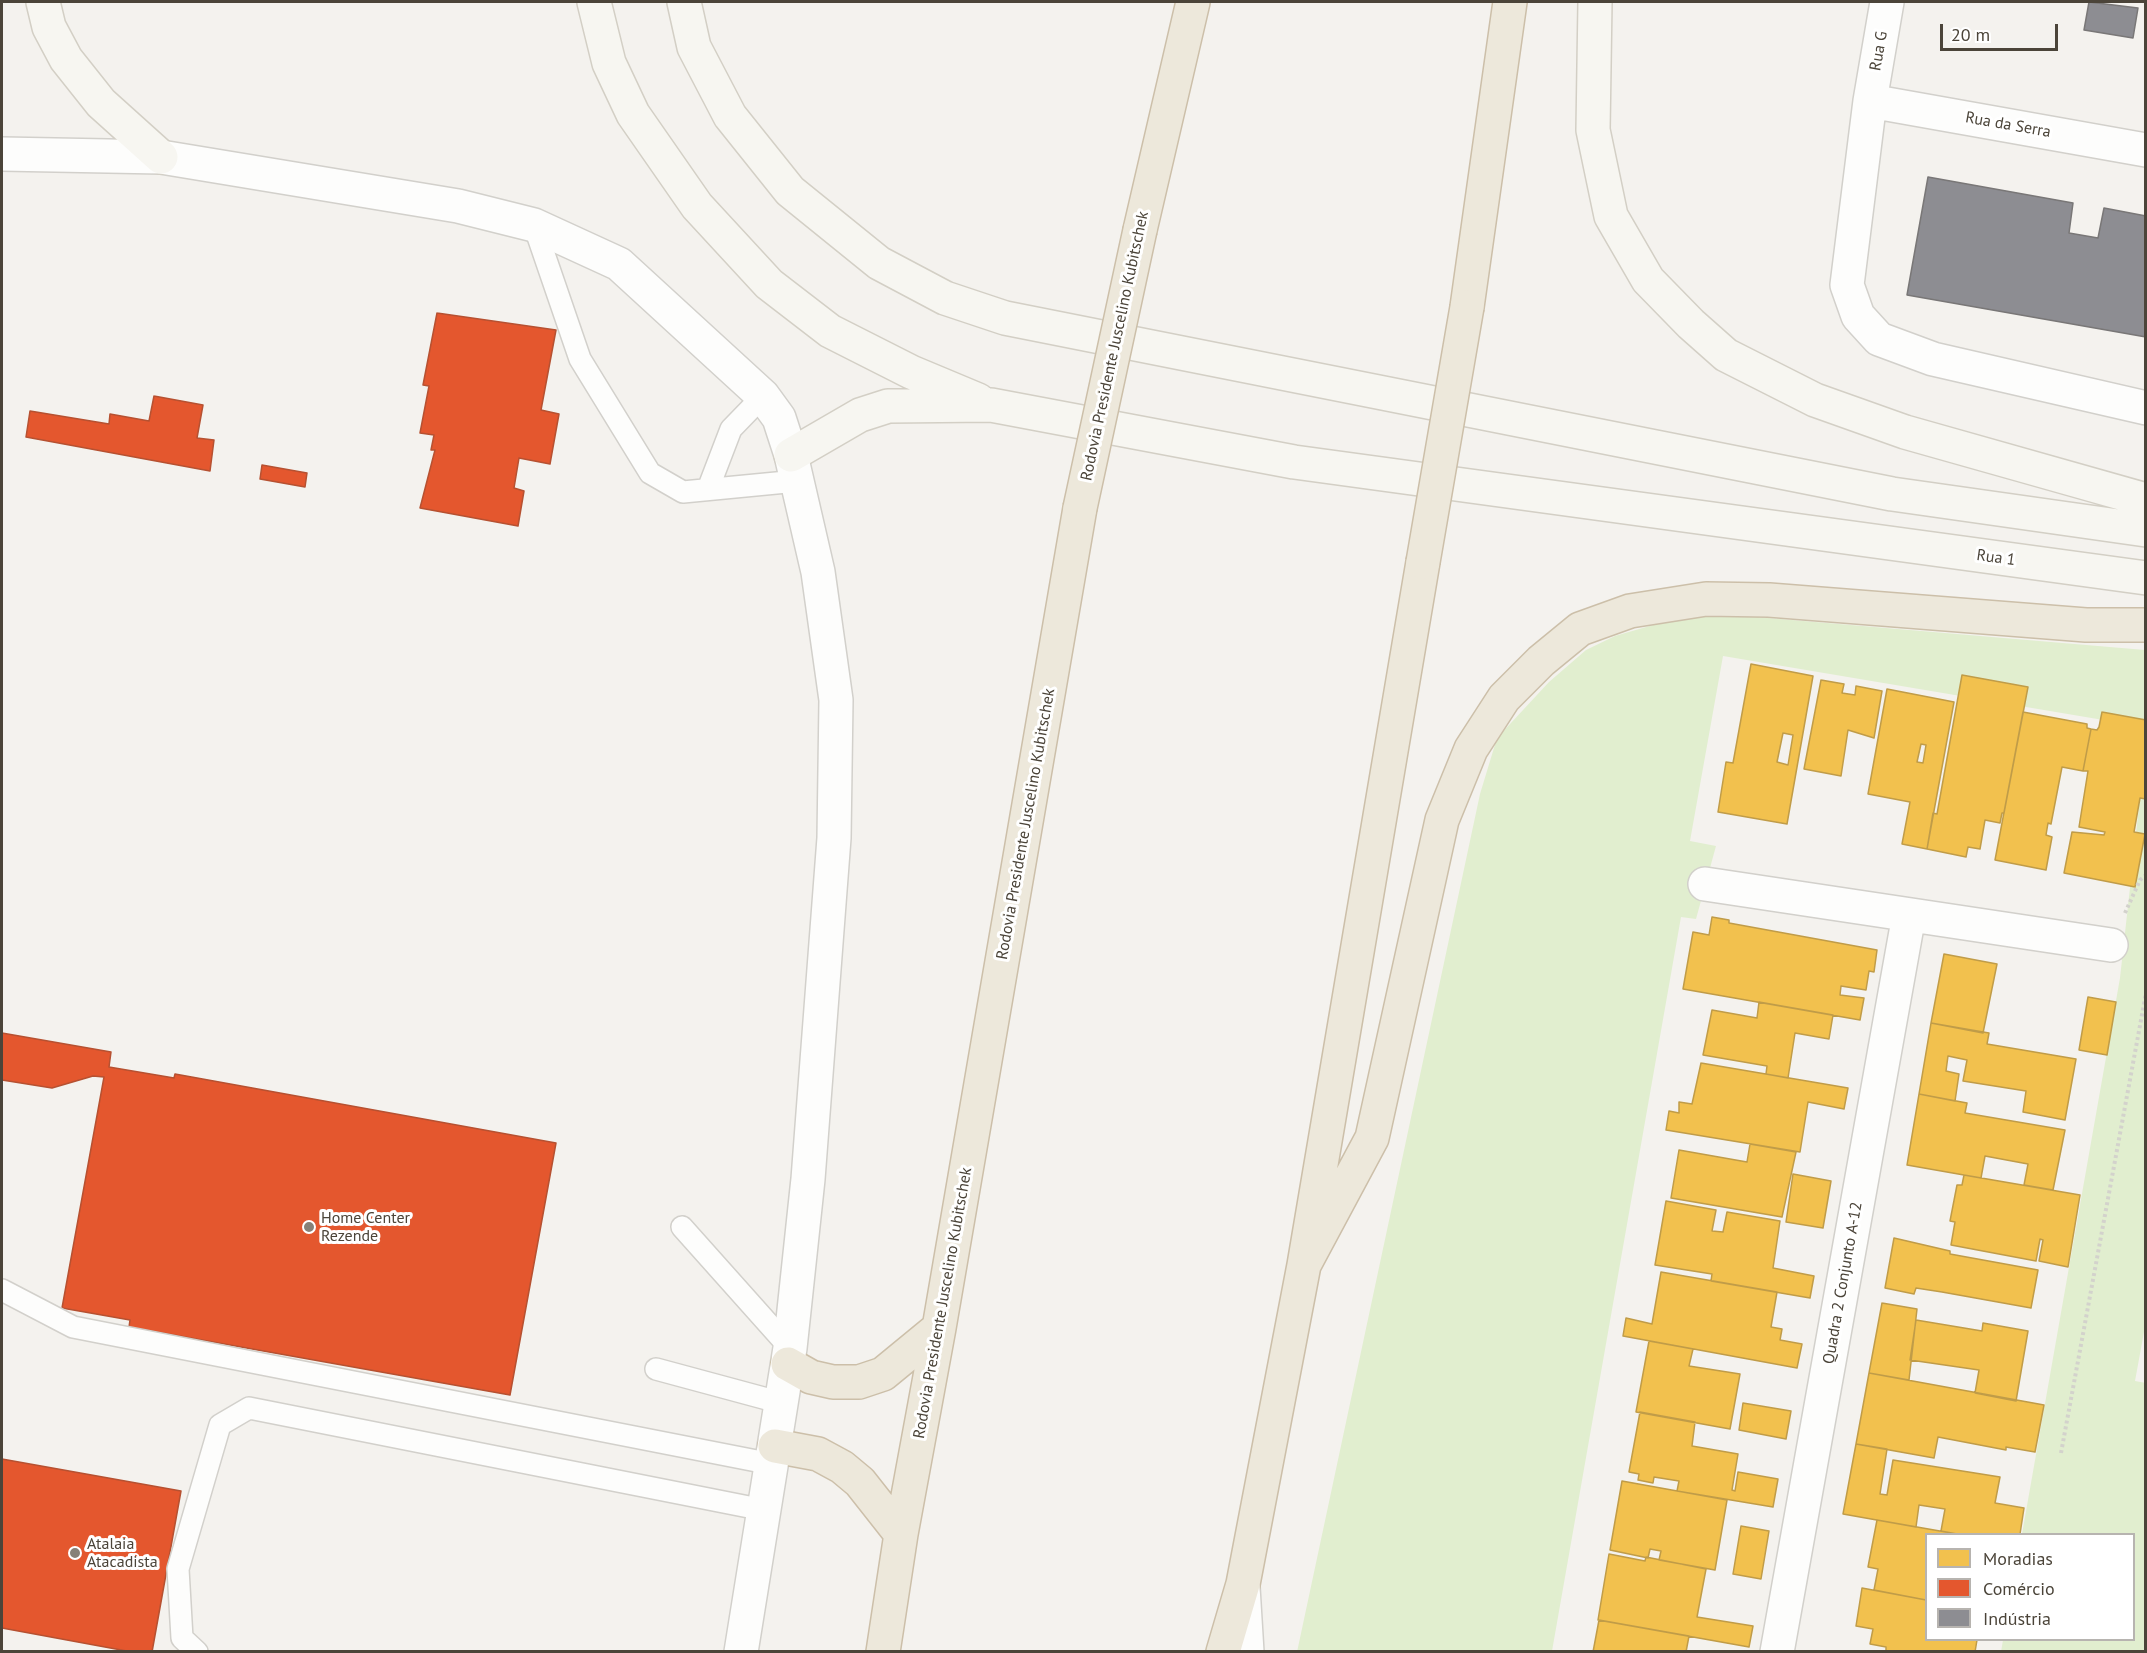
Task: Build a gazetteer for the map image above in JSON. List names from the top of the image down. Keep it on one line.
{"streets":{"highway":["Rodovia Presidente Juscelino Kubitschek"],"main road":["Rua 1"],"street":["Rua G","Rua da Serra","Quadra 2 Conjunto A-12"]},"crossings":[["Rua G","Rua da Serra"]],"places":["Home Center Rezende","Atalaia Atacadista"],"legend":["Moradias","Comércio","Indústria"],"scale_bar":"20 m"}
